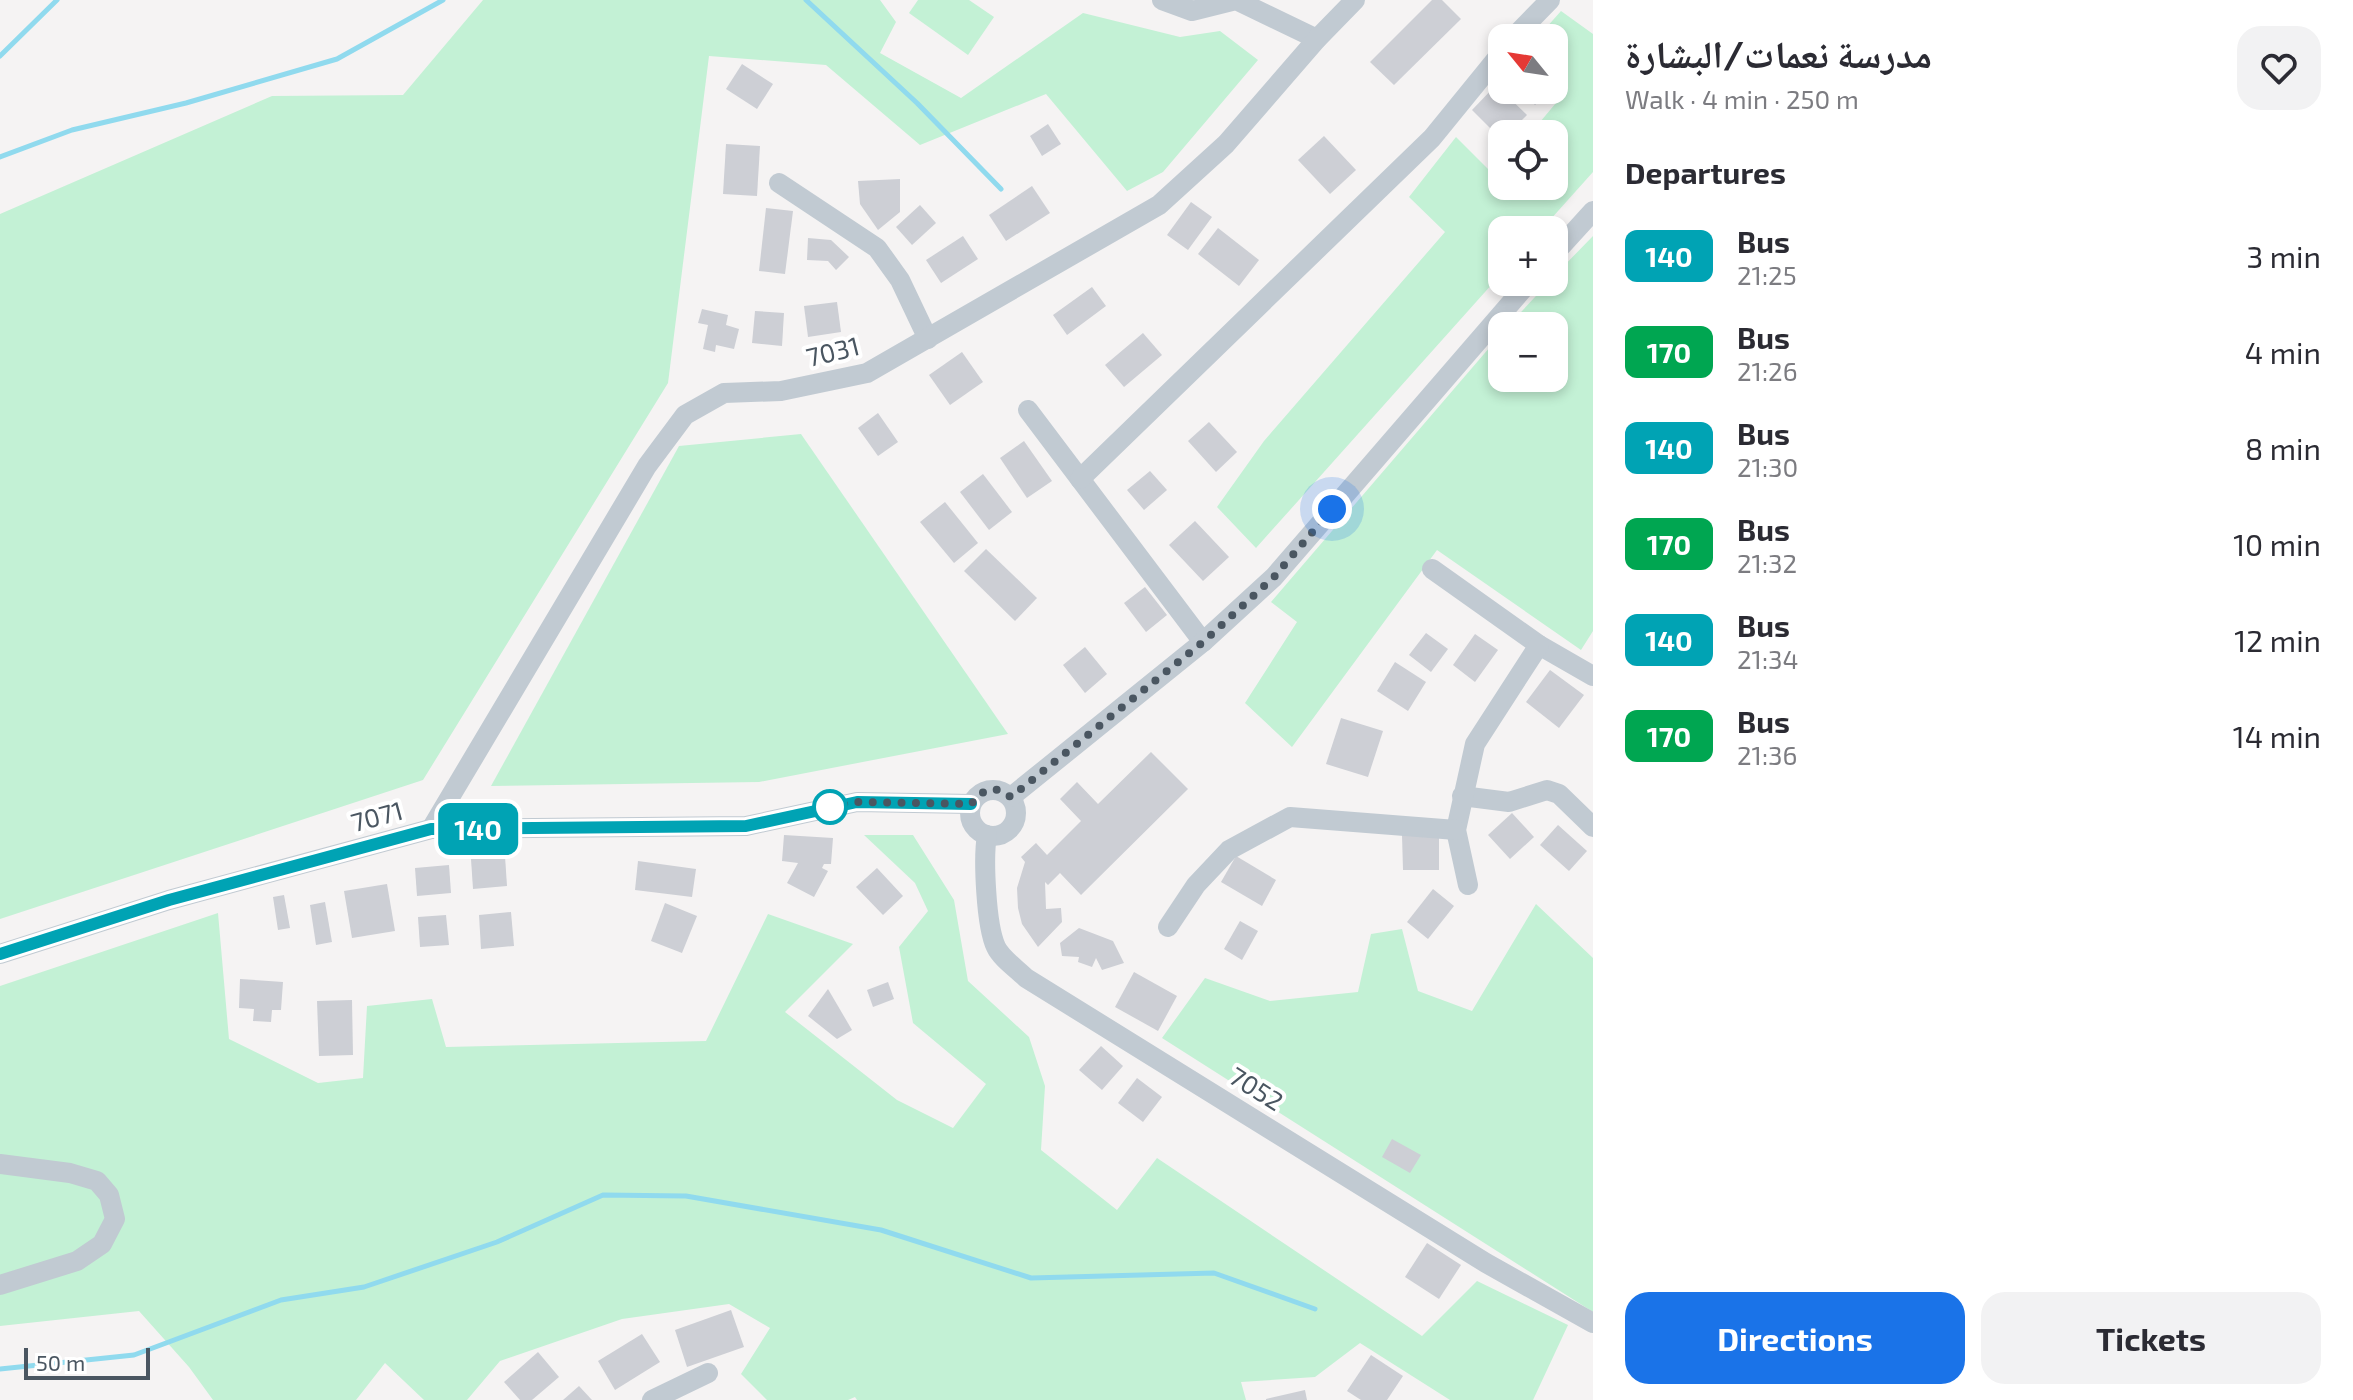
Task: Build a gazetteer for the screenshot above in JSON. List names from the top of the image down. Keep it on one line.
{"streets":{"street":["7031","7071","7052"]},"crossings":[["7031","7071"],["7071","7052"]],"lines":["bus line 140"],"scale_bar":"50 m","north":"top left","page":{"on_map":"140","heading":[["مدرسة نعمات/البشارة","Walk · 4 min · 250 m"],"Departures"],"map_buttons":["+","−"],"list":[{"mark":"140","name":"Bus","note":"21:25","value":"3 min"},{"mark":"170","name":"Bus","note":"21:26","value":"4 min"},{"mark":"140","name":"Bus","note":"21:30","value":"8 min"},{"mark":"170","name":"Bus","note":"21:32","value":"10 min"},{"mark":"140","name":"Bus","note":"21:34","value":"12 min"},{"mark":"170","name":"Bus","note":"21:36","value":"14 min"}],"buttons":["Directions","Tickets"],"scale":"50 m"}}
